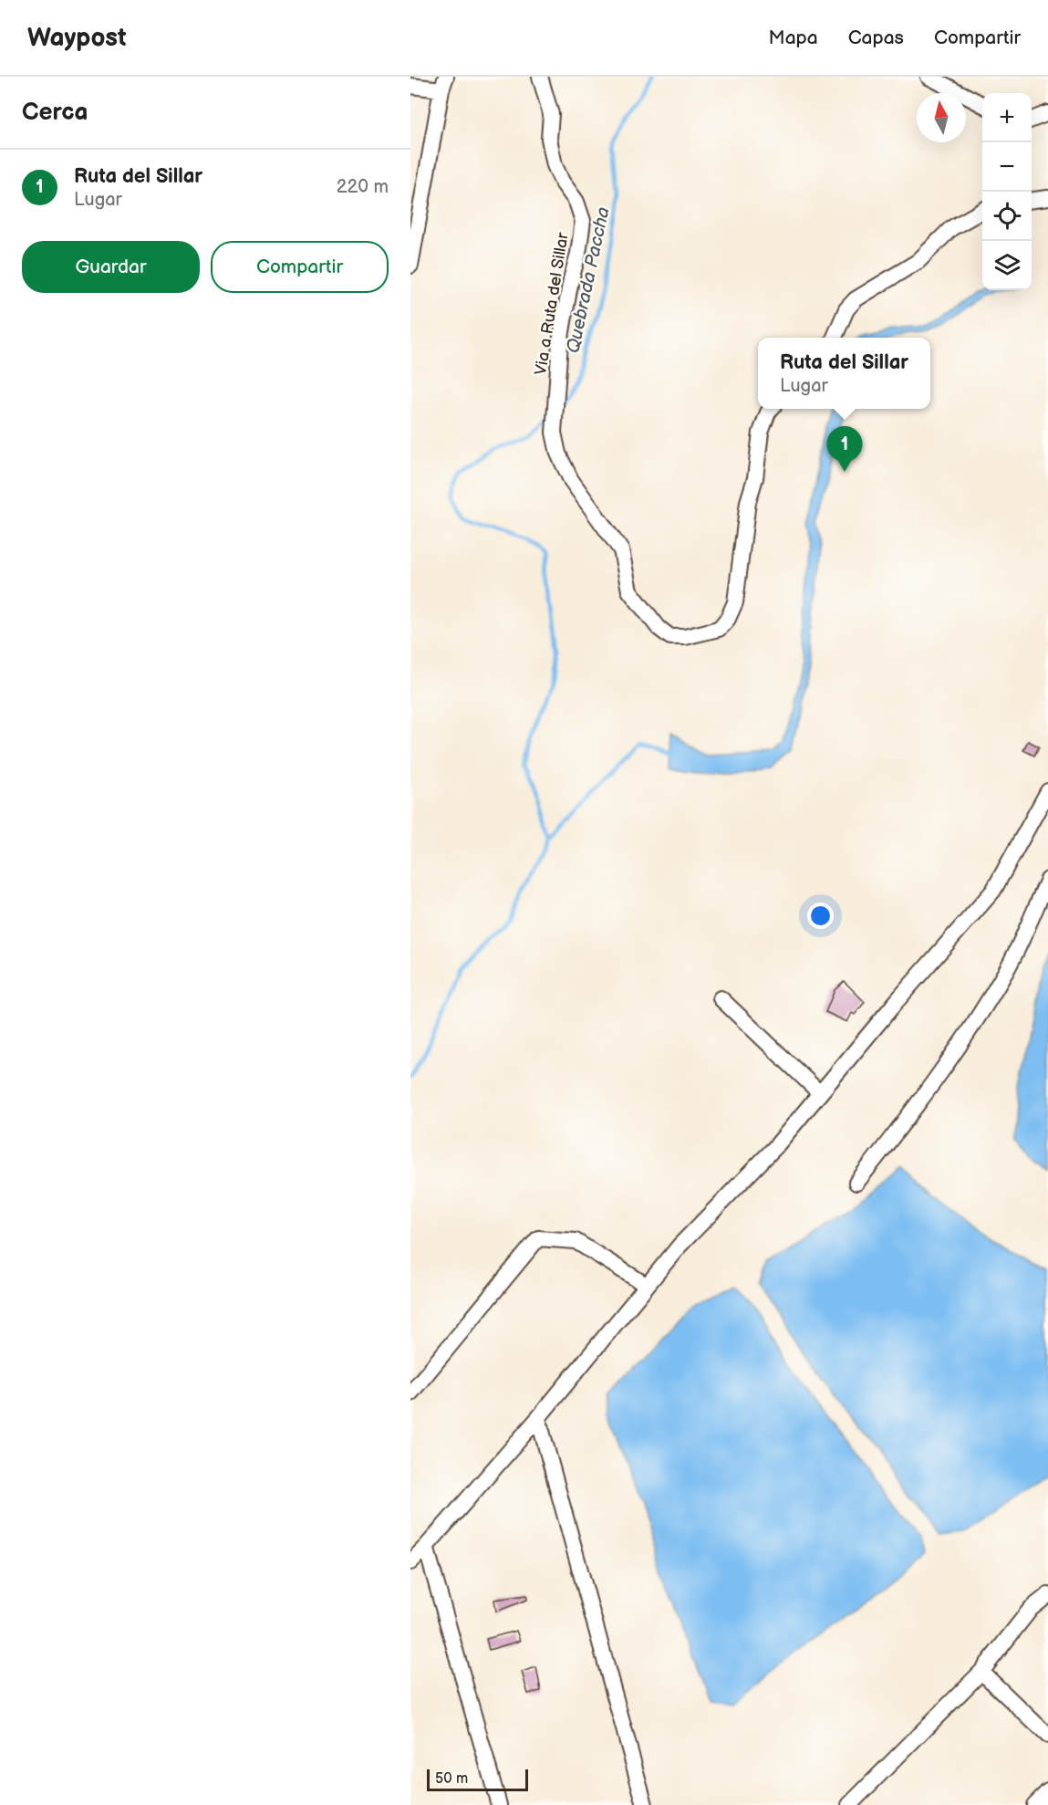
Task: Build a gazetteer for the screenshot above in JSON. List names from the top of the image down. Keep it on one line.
{"streets":{"street":["Via a Ruta del Sillar"]},"water":["Quebrada Paccha"],"scale_bar":"50 m","north":"top","page":{"header":"Waypost","nav":["Mapa","Capas","Compartir"],"heading":"Cerca","map_buttons":["+","−"],"list":[{"mark":"1","name":"Ruta del Sillar","note":"Lugar","value":"220 m"}],"buttons":["Guardar","Compartir"],"popup":["Ruta del Sillar","Lugar"],"pins":"1","scale":"50 m"}}
